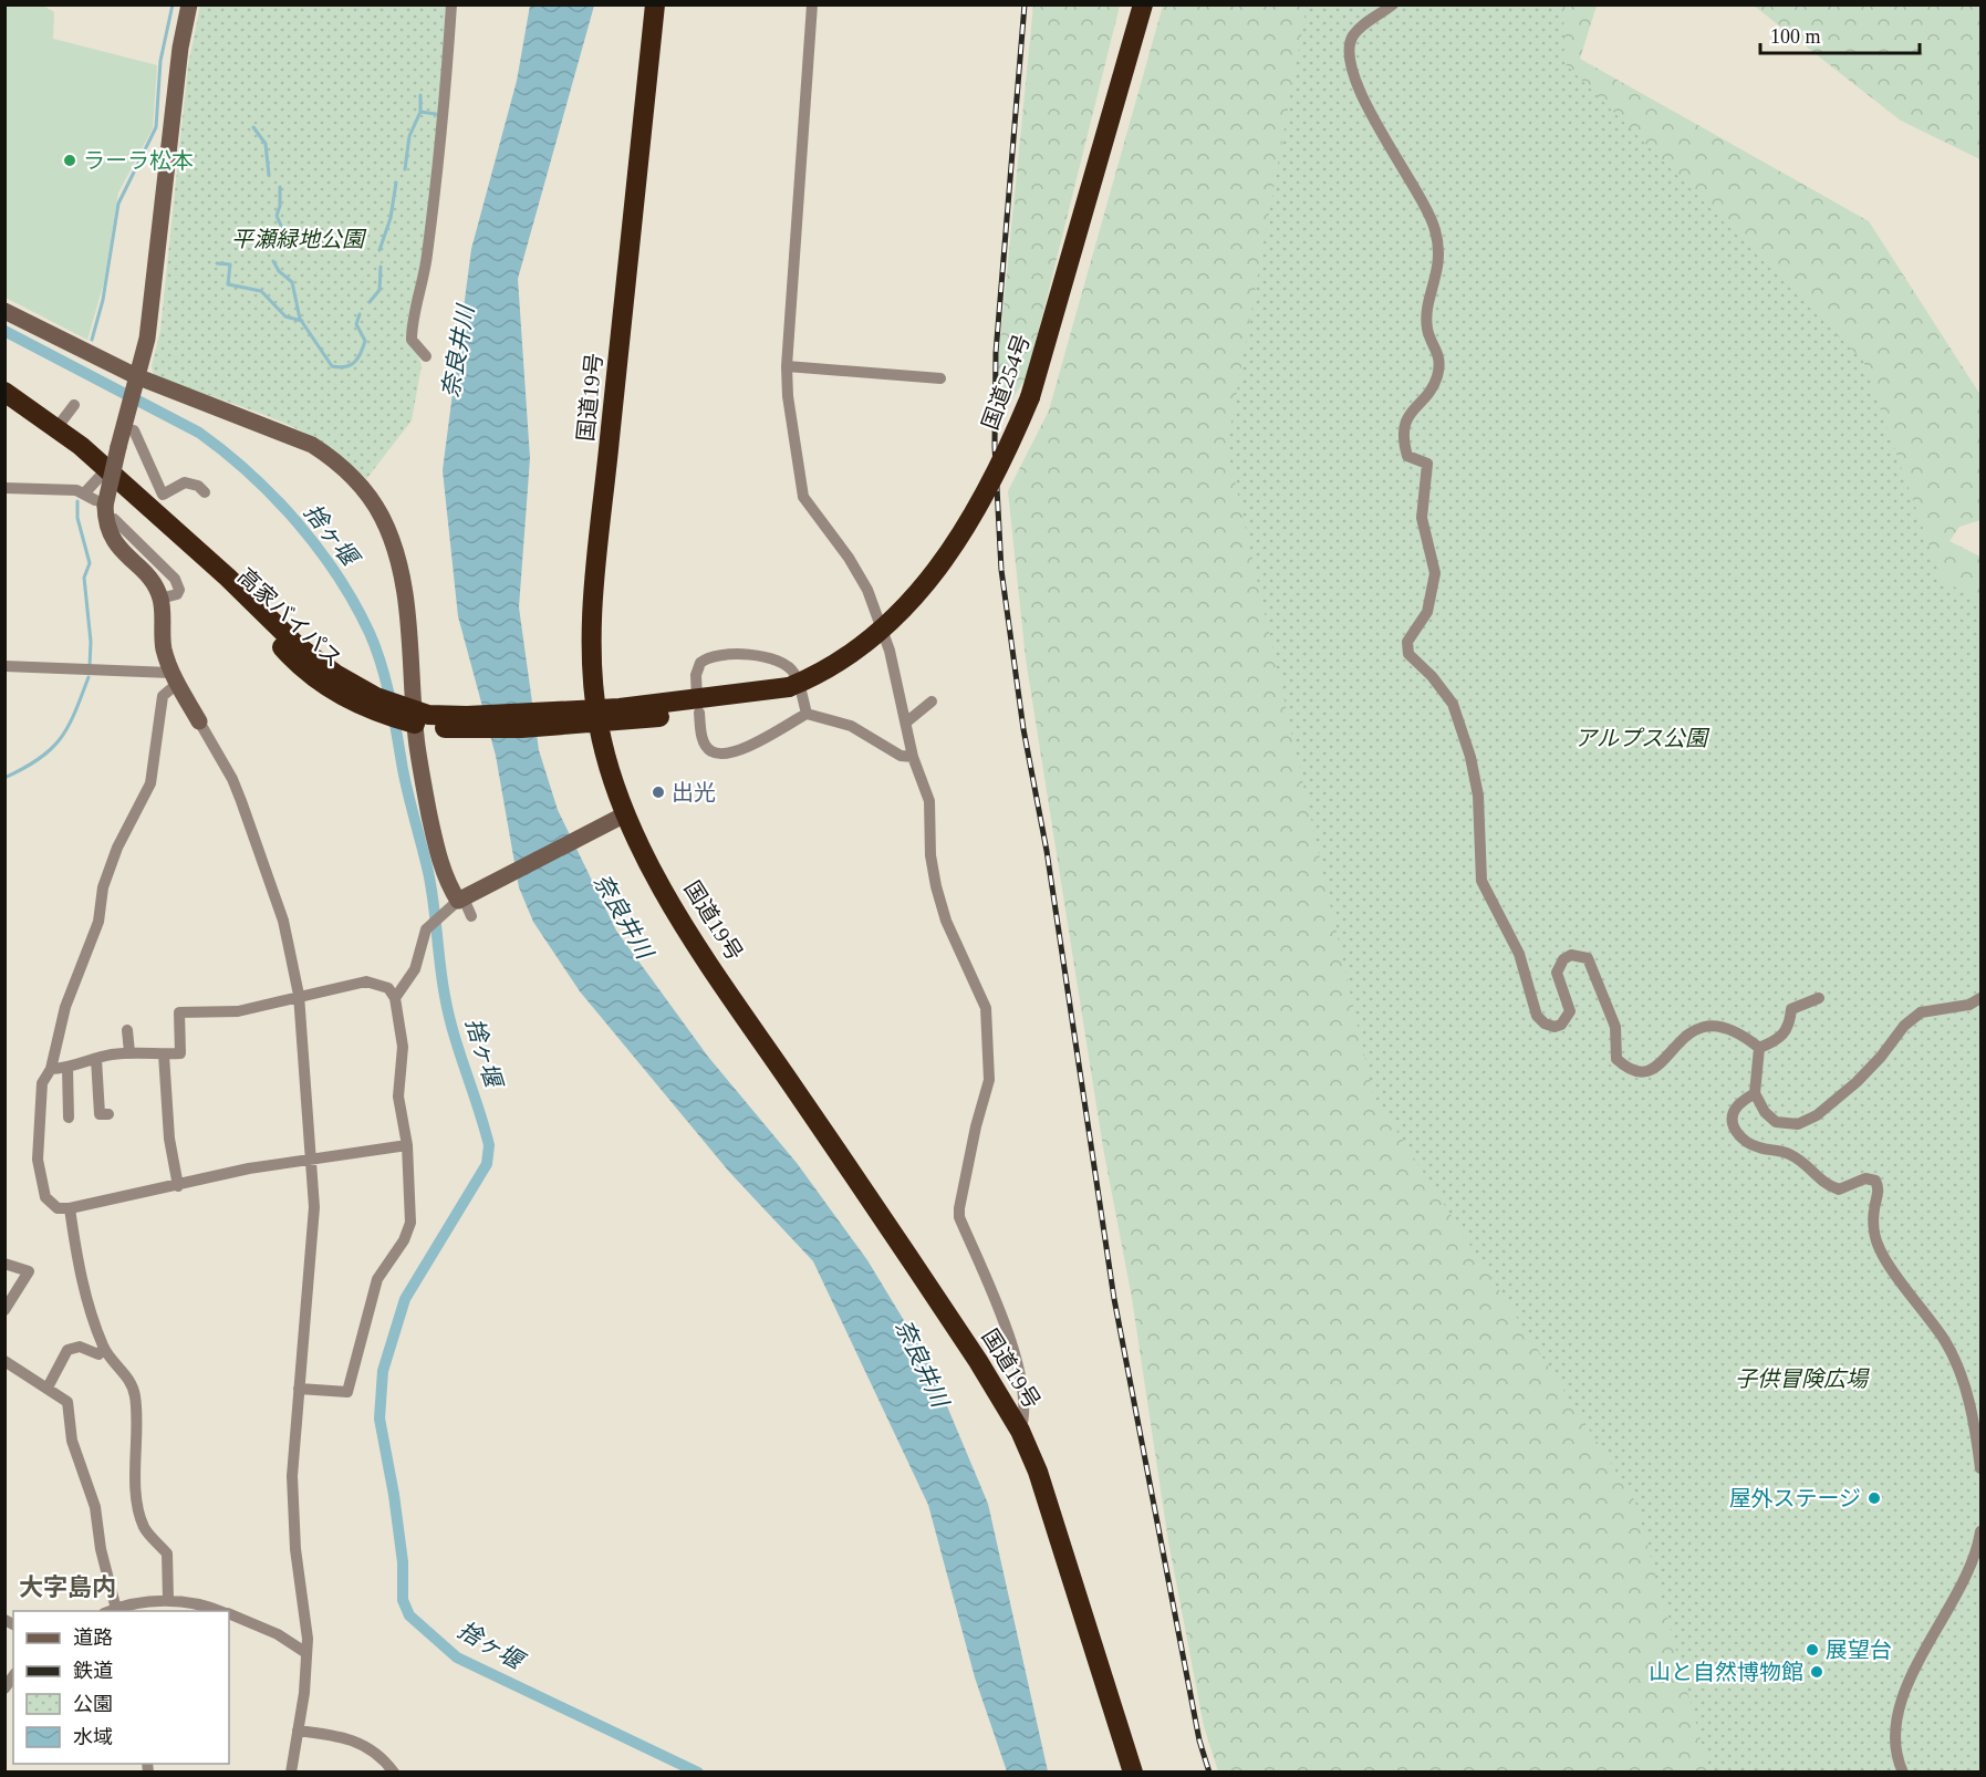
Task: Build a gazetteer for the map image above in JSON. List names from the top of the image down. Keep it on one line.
{"streets":{"highway":["国道254号","国道19号","高家バイパス"]},"crossings":[["国道254号","国道19号"],["国道254号","高家バイパス"],["国道19号","高家バイパス"]],"districts":["大字島内"],"water":["奈良井川","捨ヶ堰"],"parks":["平瀬緑地公園","アルプス公園","子供冒険広場"],"places":["ラーラ松本","出光","屋外ステージ","展望台","山と自然博物館"],"legend":["道路","鉄道","公園","水域"],"scale_bar":"100 m"}
